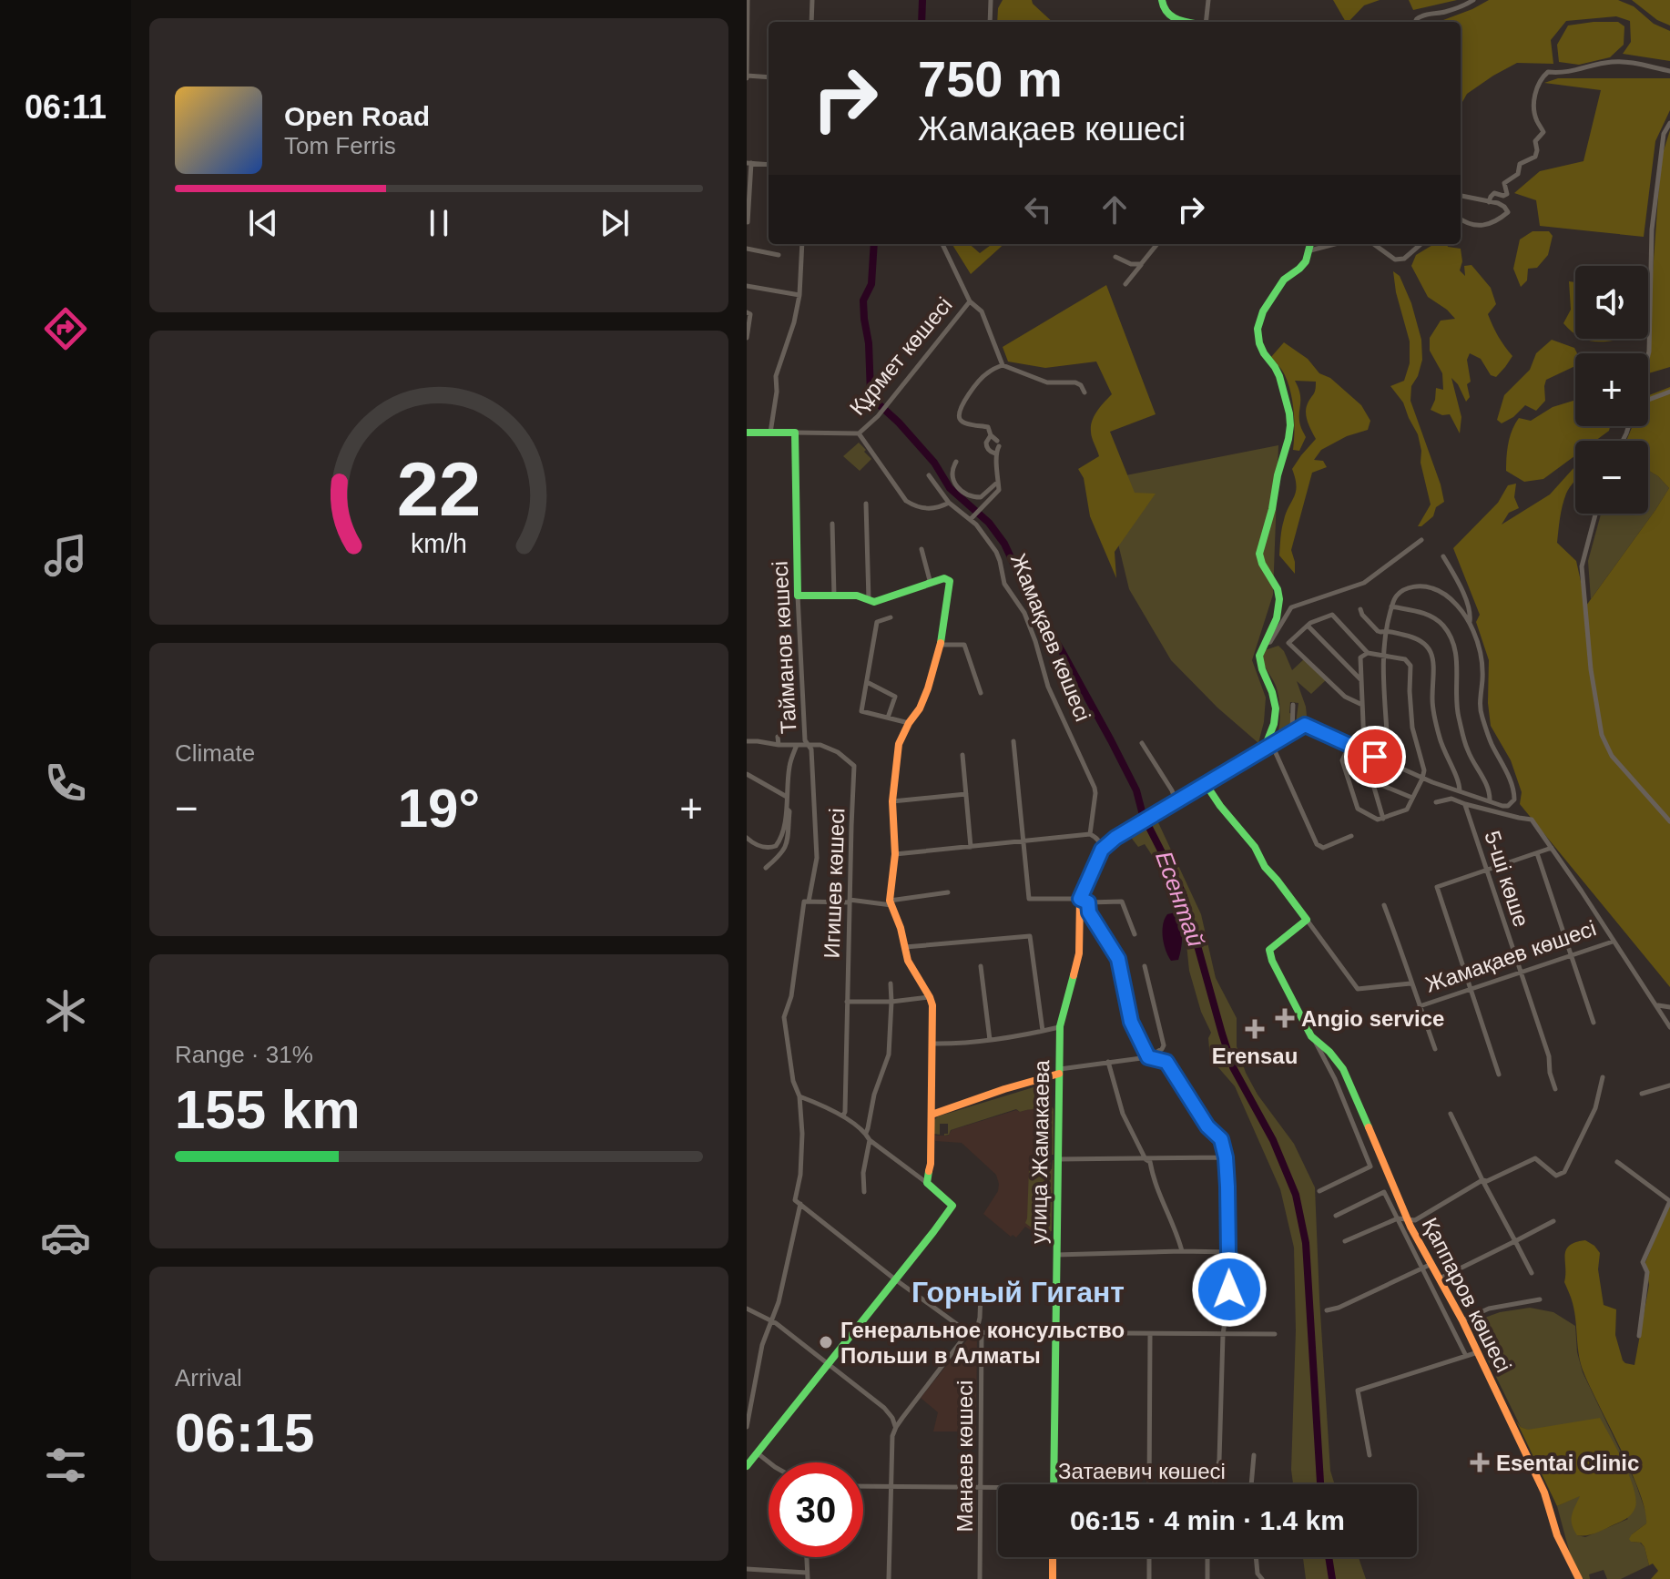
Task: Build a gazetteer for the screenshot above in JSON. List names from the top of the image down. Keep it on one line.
{"streets":{"street":["Құрмет көшесі","Жамақаев көшесі","Тайманов көшесі","5-ші көше","Игишев көшесі","улица Жамакаева","Қаппаров көшесі","Манаев көшесі","Затаевич көшесі"]},"crossings":[["Құрмет көшесі","Тайманов көшесі"],["Жамақаев көшесі","5-ші көше"],["Тайманов көшесі","Игишев көшесі"],["Манаев көшесі","Затаевич көшесі"]],"districts":["Горный Гигант"],"water":["Есентай"],"places":{"health":["Angio service","Erensau","Esentai Clinic"],"other":["Генеральное консульство Польши в Алматы"]},"page":{"tabs":"06:11","turn":["750 m","Жамақаев көшесі"],"song":["Open Road","Tom Ferris"],"map_buttons":["+","−"],"tile":["Climate",["Range · 31%","155 km"],["Arrival","06:15"]],"heat":["−","19°","+"],"limit":"30","trip":"06:15 · 4 min · 1.4 km","gauge":["22","km/h"]}}
